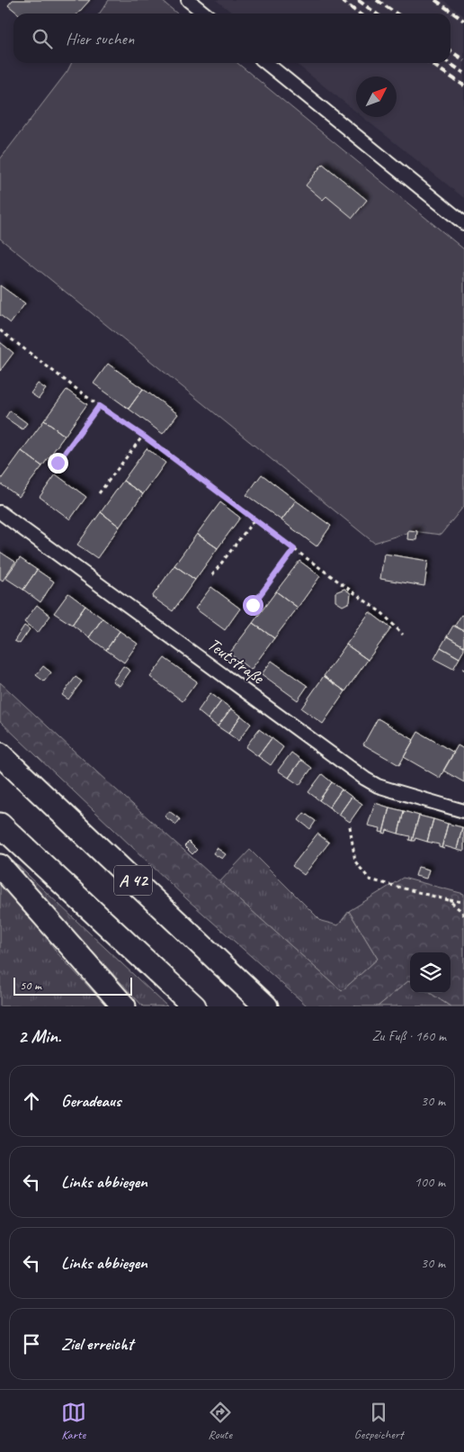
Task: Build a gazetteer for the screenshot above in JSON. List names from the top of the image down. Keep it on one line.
{"streets":{"highway":["A 42"],"street":["Teutstraße"]},"scale_bar":"50 m","north":"top right","page":{"search":"Hier suchen","scale":"50 m","heading":["2 Min.","Zu Fuß · 160 m"],"list":[["Geradeaus","30 m"],["Links abbiegen","100 m"],["Links abbiegen","30 m"],"Ziel erreicht"],"nav":["Karte","Route","Gespeichert"]}}
